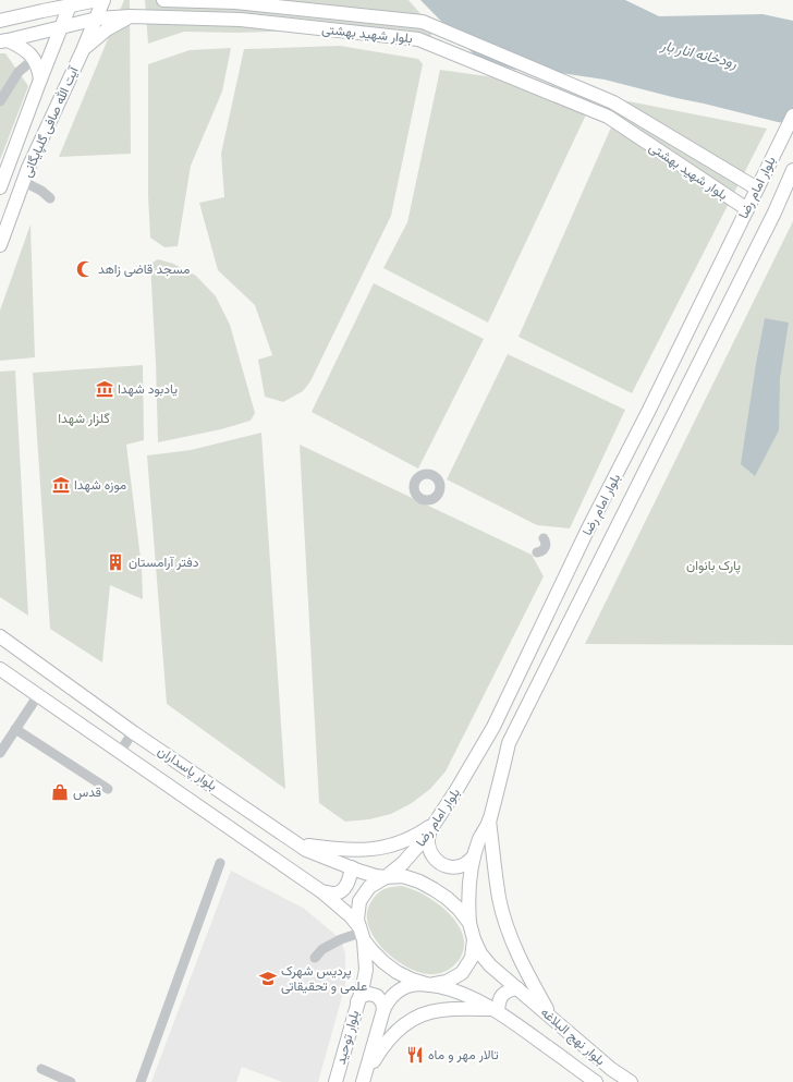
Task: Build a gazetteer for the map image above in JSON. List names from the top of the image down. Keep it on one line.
{"streets":{"main road":["بلوار شهید بهشتی","آیت الله صافی گلپایگانی","بلوار امام رضا","بلوار پاسداران","بلوار نهج البلاغه","بلوار توحید"]},"crossings":[["بلوار شهید بهشتی","آیت الله صافی گلپایگانی"],["بلوار شهید بهشتی","بلوار امام رضا"],["بلوار امام رضا","بلوار پاسداران"],["بلوار امام رضا","بلوار نهج البلاغه"],["بلوار امام رضا","بلوار توحید"],["بلوار پاسداران","بلوار نهج البلاغه"],["بلوار پاسداران","بلوار توحید"],["بلوار نهج البلاغه","بلوار توحید"]],"water":["رودخانه انار بار"],"parks":["گلزار شهدا","پارک بانوان"],"places":{"mosque":["مسجد قاضی زاهد"],"museum":["یادبود شهدا","موزه شهدا"],"building":["دفتر آرامستان"],"shop":["قدس"],"school or university":["پردیس شهرک علمی و تحقیقاتی"],"restaurant":["تالار مهر و ماه"]}}
